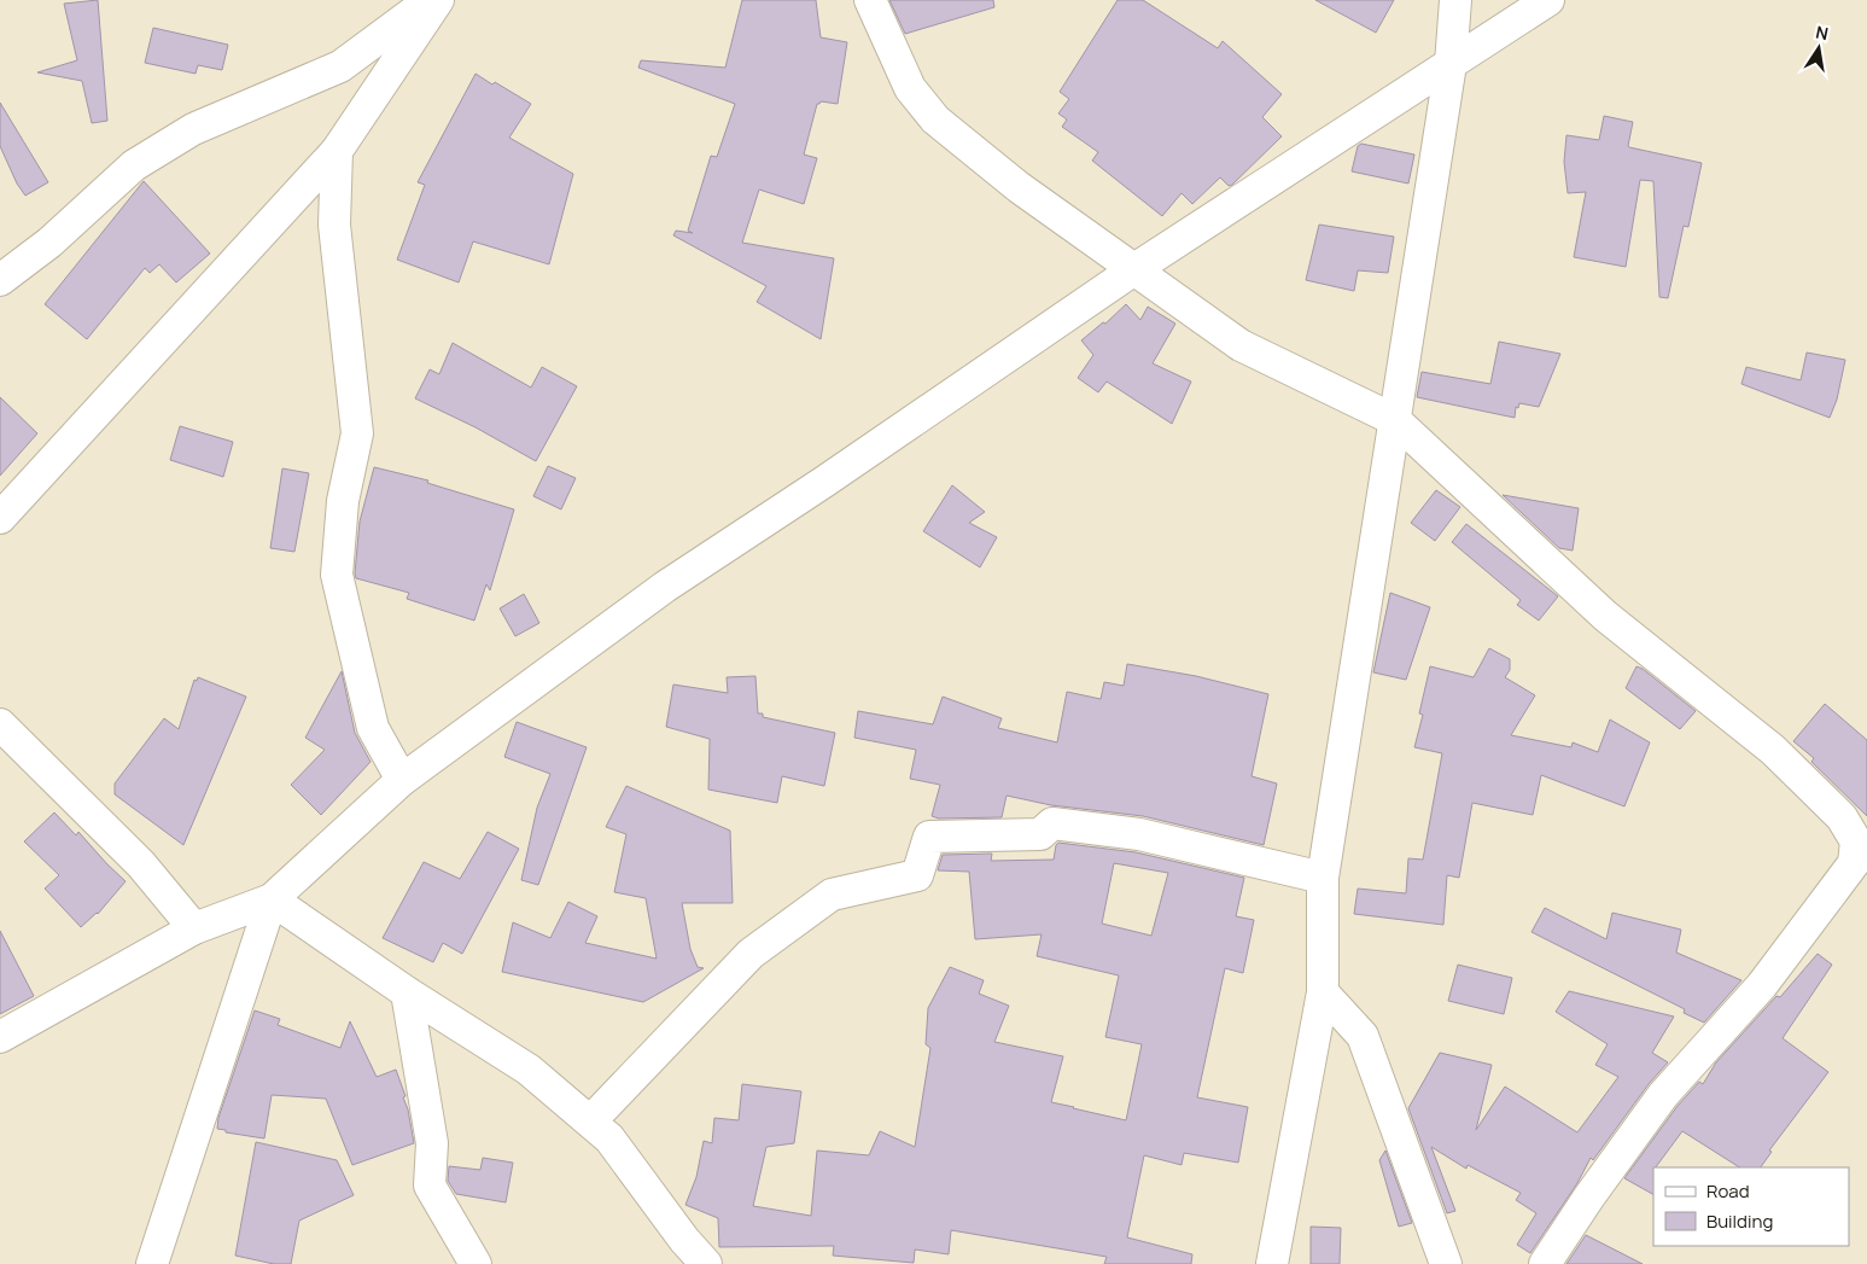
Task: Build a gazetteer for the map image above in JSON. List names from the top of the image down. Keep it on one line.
{"legend":["Road","Building"],"north":"top"}
